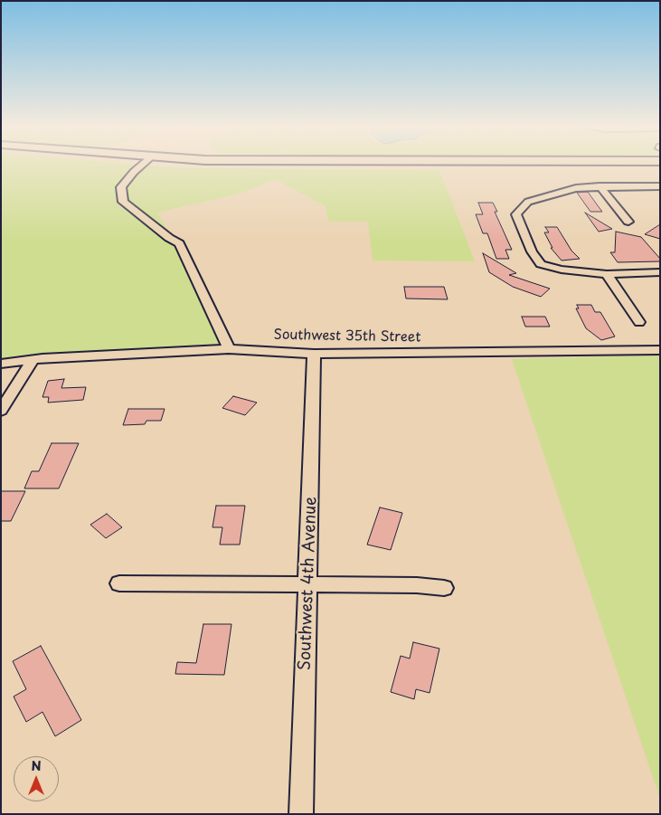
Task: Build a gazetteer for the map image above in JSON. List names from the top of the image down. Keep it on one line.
{"streets":{"street":["Southwest 35th Street","Southwest 4th Avenue"]},"crossings":[["Southwest 35th Street","Southwest 4th Avenue"]],"north":"top"}
